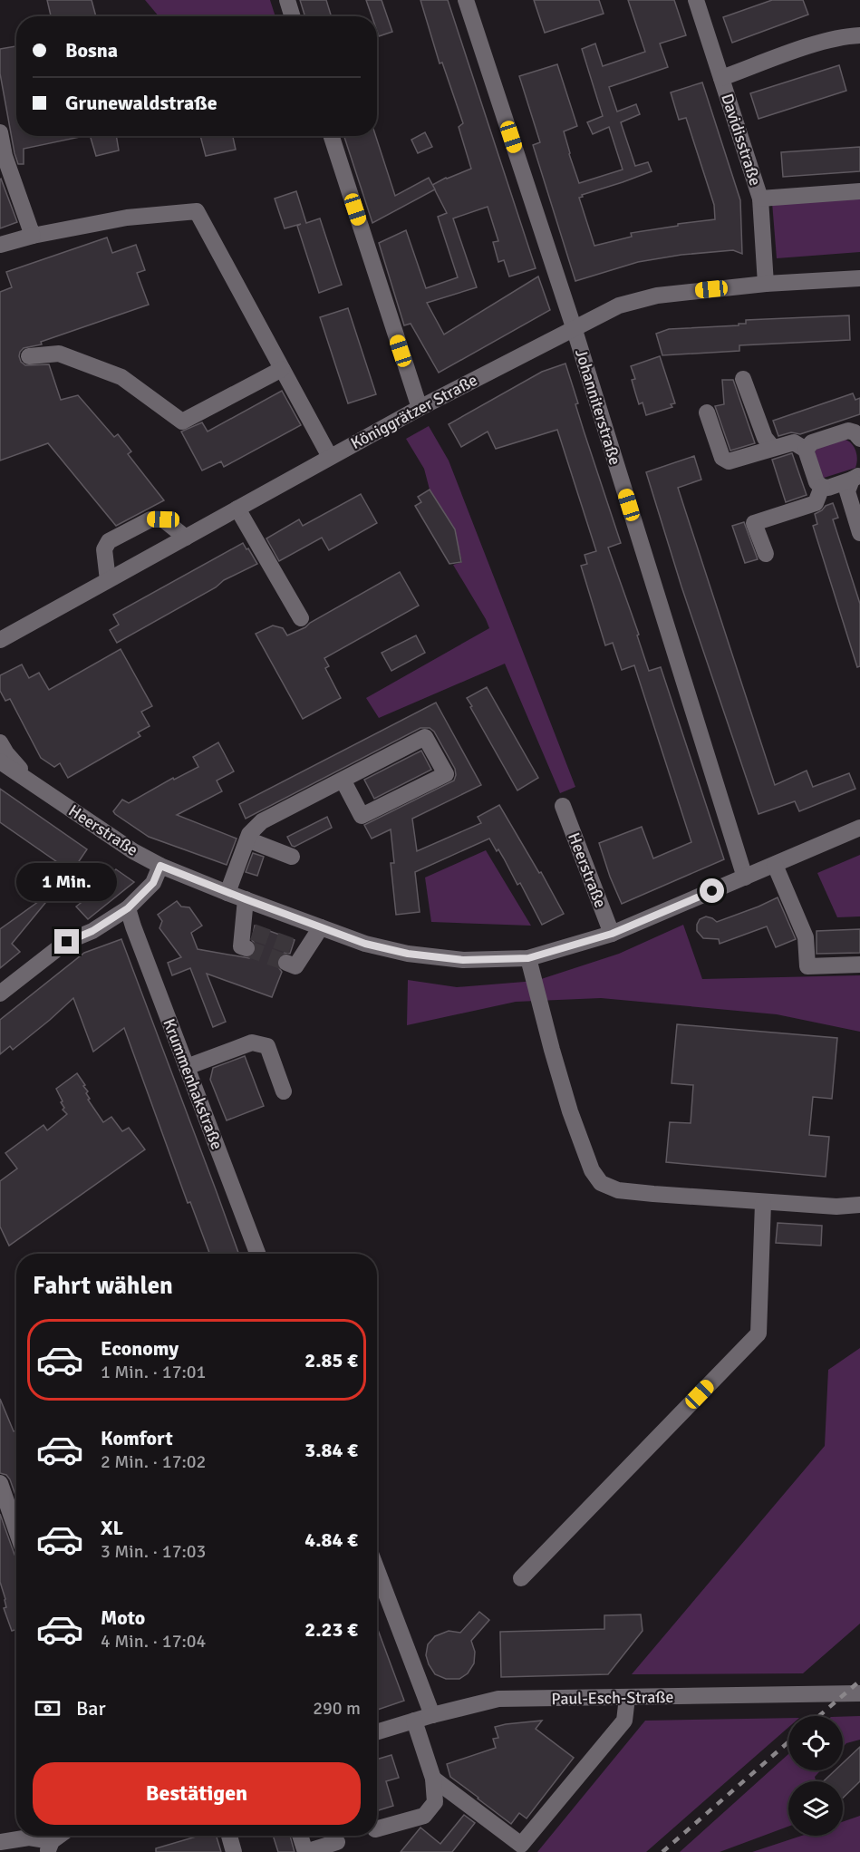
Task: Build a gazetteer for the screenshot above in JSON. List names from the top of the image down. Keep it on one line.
{"streets":{"street":["Davidisstraße","Johanniterstraße","Königgrätzer Straße","Heerstraße","Krummenhakstraße","Paul-Esch-Straße"]},"crossings":[["Davidisstraße","Königgrätzer Straße"],["Johanniterstraße","Königgrätzer Straße"],["Johanniterstraße","Heerstraße"]],"page":{"banner":["Bosna","Grunewaldstraße"],"bubble":"1 Min.","heading":"Fahrt wählen","list":[{"name":"Economy","note":"1 Min. · 17:01","value":"2.85 €"},{"name":"Komfort","note":"2 Min. · 17:02","value":"3.84 €"},{"name":"XL","note":"3 Min. · 17:03","value":"4.84 €"},{"name":"Moto","note":"4 Min. · 17:04","value":"2.23 €"}],"pay":["Bar","290 m"],"buttons":"Bestätigen"}}
